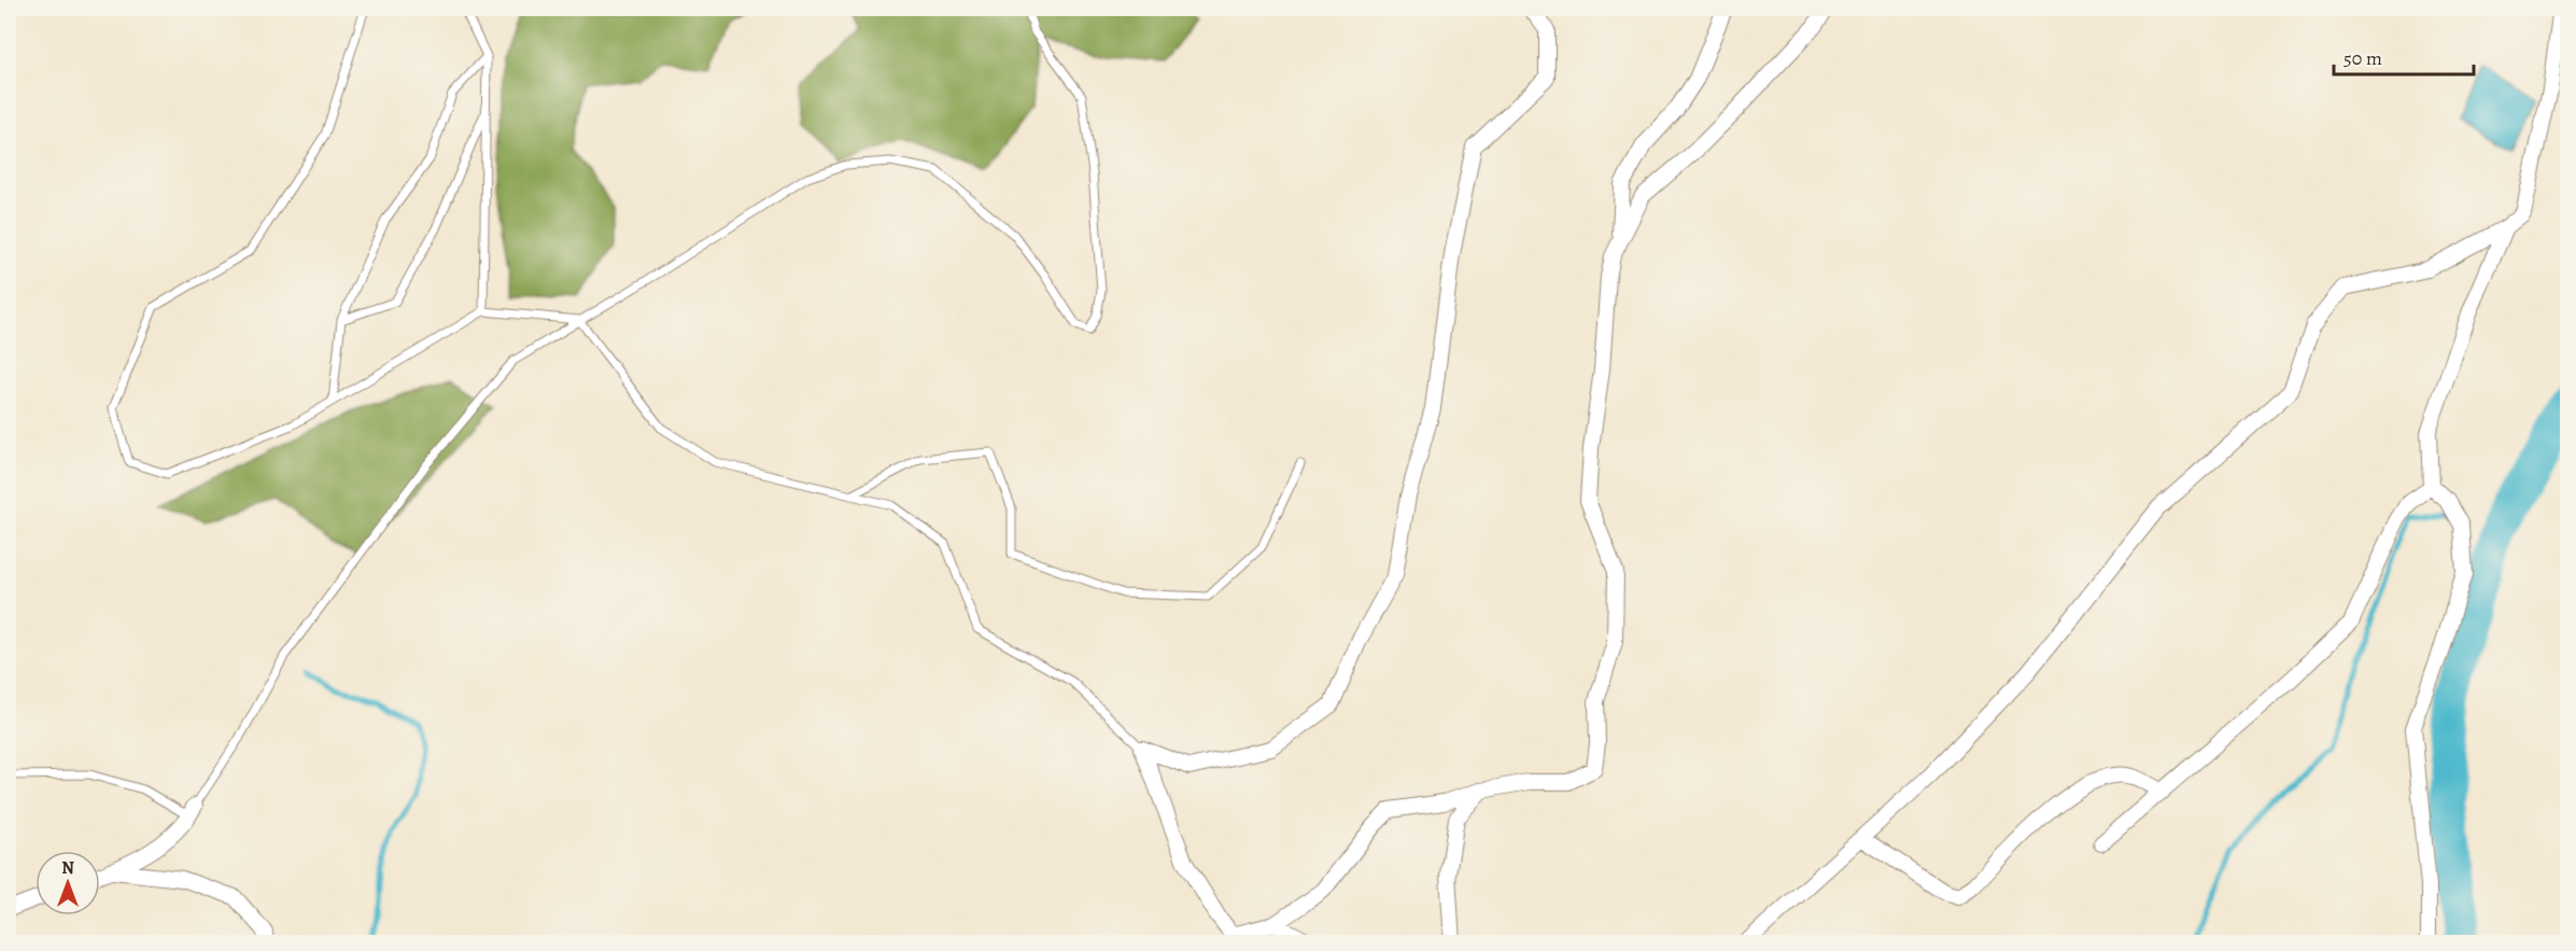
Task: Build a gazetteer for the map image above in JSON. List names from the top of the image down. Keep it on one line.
{"scale_bar":"50 m","north":"top"}
